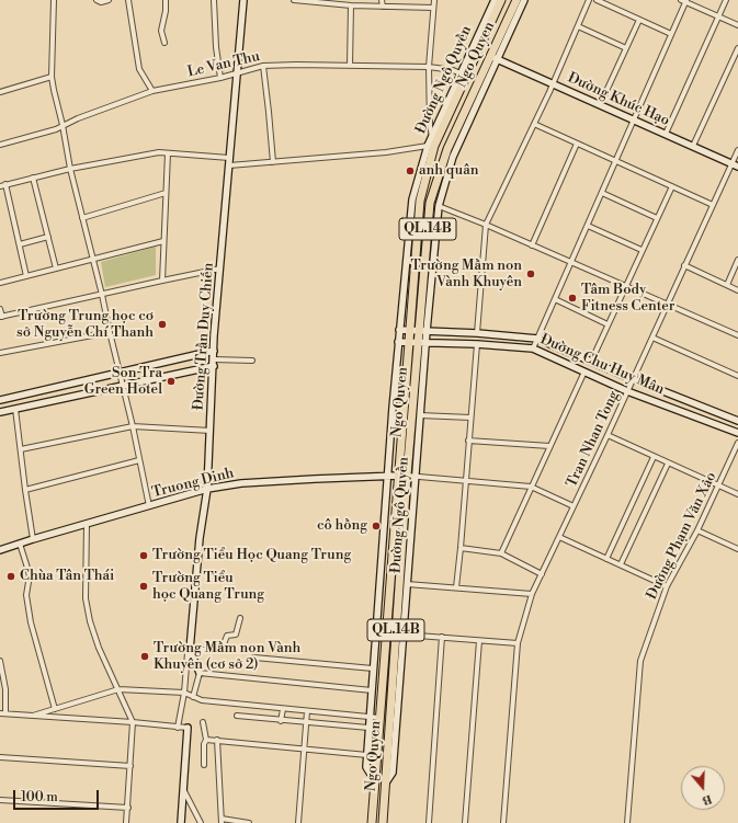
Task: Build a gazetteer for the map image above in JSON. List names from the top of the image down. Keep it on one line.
{"streets":{"highway":["Ngo Quyen","QL.14B"],"street":["Le Van Thu","Đường Ngô Quyền","Đường Khúc Hạo","Đường Trần Duy Chiến","Đường Chu Huy Mân","Tran Nhan Tong","Truong Dinh","Đường Phạm Văn Xảo"]},"crossings":[["Ngo Quyen","Đường Ngô Quyền"],["Ngo Quyen","Đường Khúc Hạo"],["Ngo Quyen","Đường Chu Huy Mân"],["Ngo Quyen","Truong Dinh"],["Le Van Thu","Đường Ngô Quyền"],["Le Van Thu","Đường Trần Duy Chiến"],["Đường Ngô Quyền","Đường Chu Huy Mân"],["Đường Ngô Quyền","Truong Dinh"],["Đường Khúc Hạo","Tran Nhan Tong"],["Đường Trần Duy Chiến","Truong Dinh"],["Đường Chu Huy Mân","Tran Nhan Tong"]],"places":["anh quân","Trường Mầm non Vành Khuyên","Tâm Body Fitness Center","Trường Trung học cơ sở Nguyễn Chí Thanh","Son Tra Green Hotel","cô hồng","Trường Tiểu Học Quang Trung","Chùa Tân Thái","Trường Tiểu học Quang Trung","Trường Mầm non Vành Khuyên (cơ sở 2)"],"scale_bar":"100 m","north":"bottom"}
